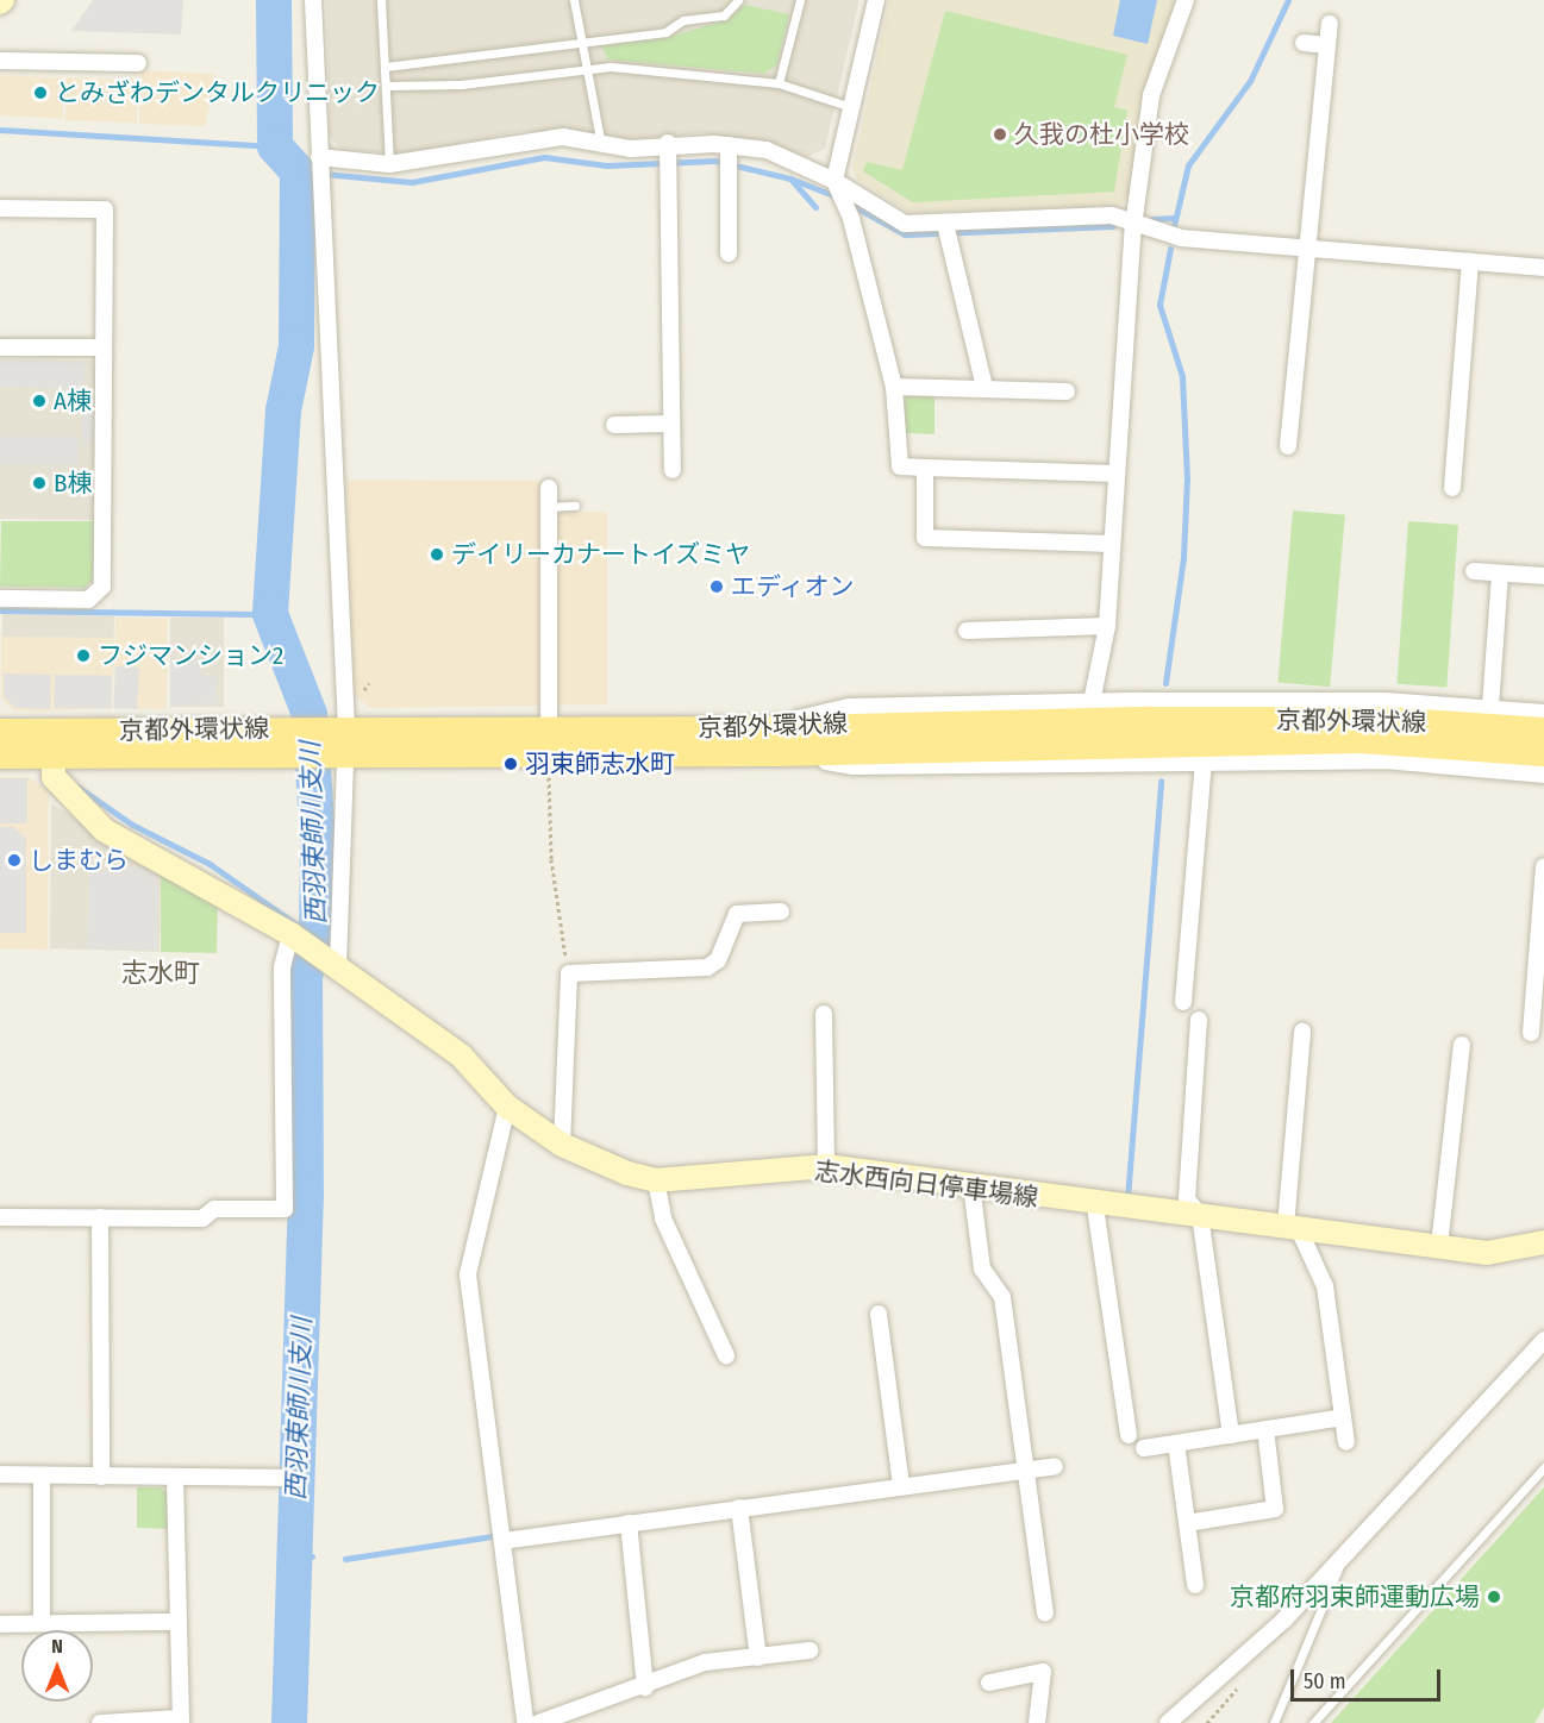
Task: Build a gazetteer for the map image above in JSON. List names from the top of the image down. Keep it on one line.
{"streets":{"main road":["京都外環状線","志水西向日停車場線"]},"crossings":[["京都外環状線","志水西向日停車場線"]],"districts":["志水町"],"water":["西羽束師川支川"],"places":["とみざわデンタルクリニック","久我の杜小学校","A棟","B棟","デイリーカナートイズミヤ","エディオン","フジマンション2","羽束師志水町","しまむら","京都府羽束師運動広場"],"scale_bar":"50 m","north":"top"}
